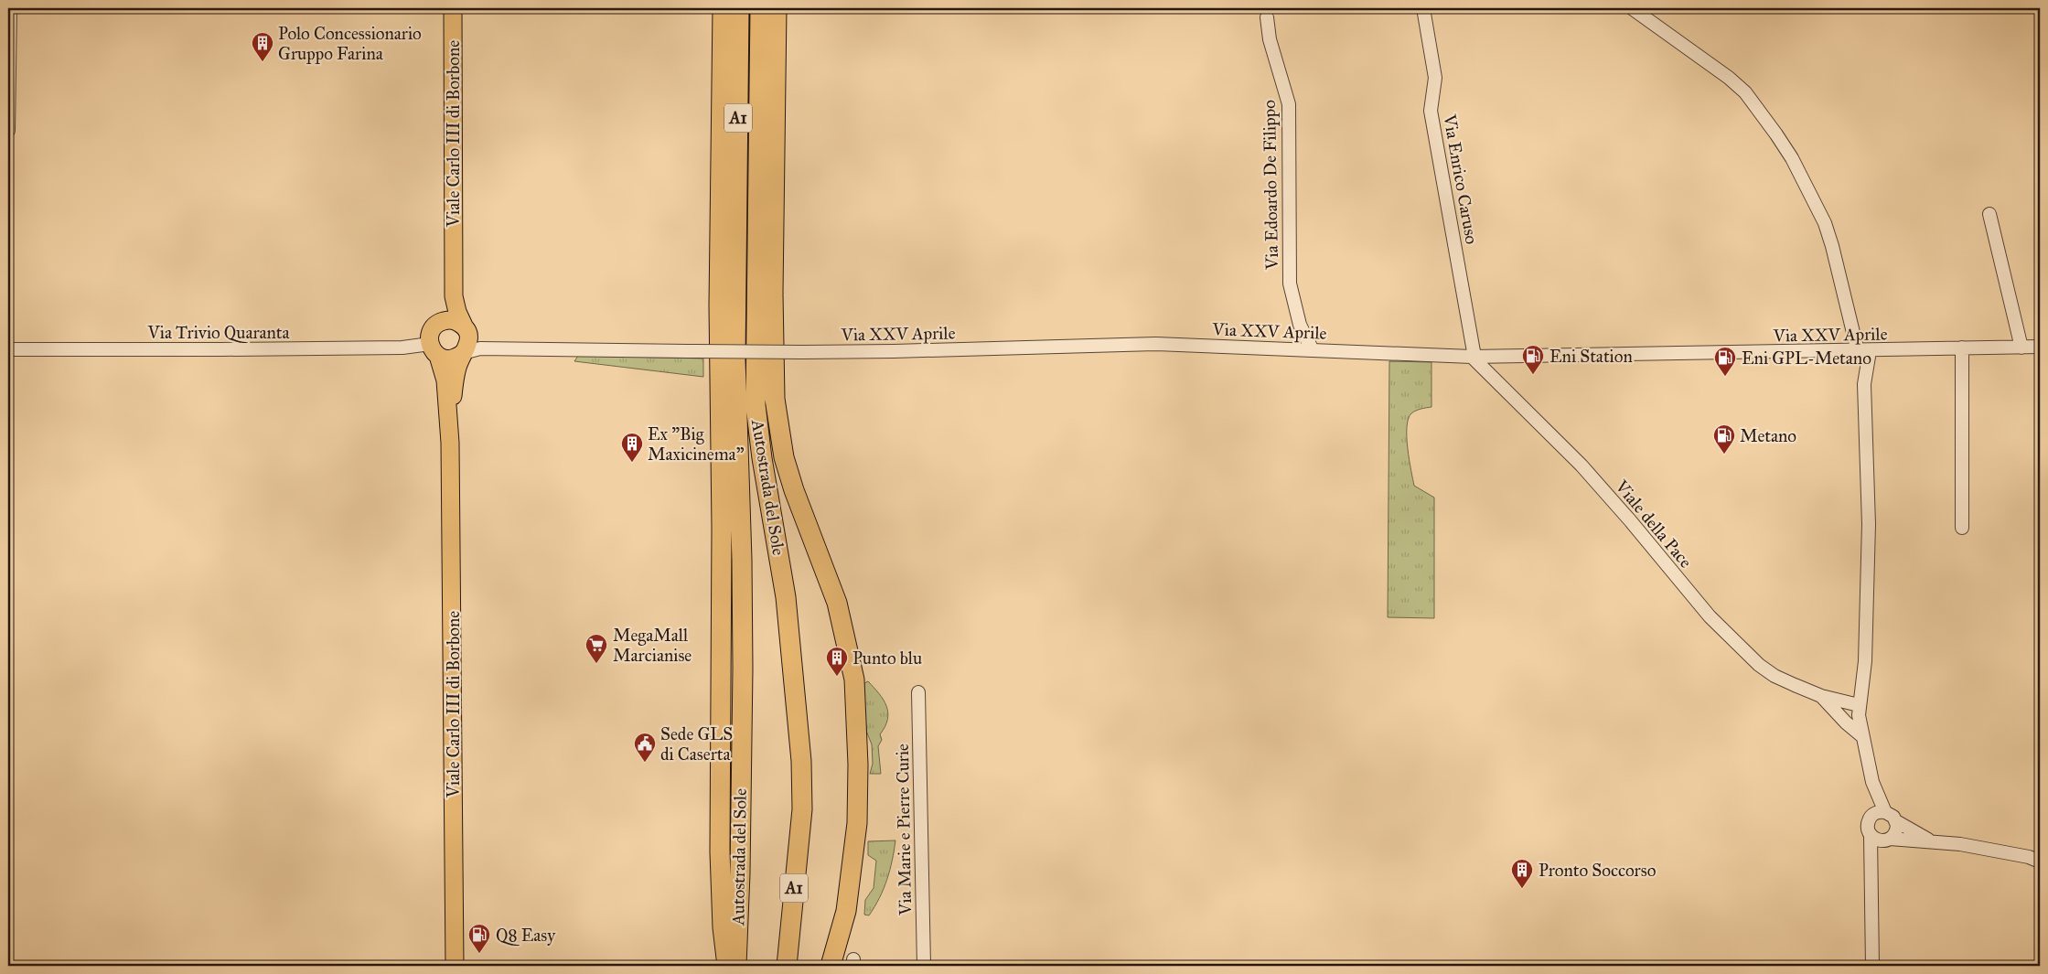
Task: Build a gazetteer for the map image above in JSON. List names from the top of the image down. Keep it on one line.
{"streets":{"highway":["A1","Autostrada del Sole"],"main road":["Viale Carlo III di Borbone"],"street":["Via Enrico Caruso","Via Edoardo De Filippo","Via XXV Aprile","Via Trivio Quaranta","Viale della Pace","Via Marie e Pierre Curie"]},"crossings":[["Viale Carlo III di Borbone","Via XXV Aprile"],["Viale Carlo III di Borbone","Via Trivio Quaranta"],["Via Enrico Caruso","Via XXV Aprile"],["Via Enrico Caruso","Viale della Pace"],["Via Edoardo De Filippo","Via XXV Aprile"],["Via XXV Aprile","Via Trivio Quaranta"],["Via XXV Aprile","Viale della Pace"]],"places":{"building":["Polo Concessionario Gruppo Farina","Ex \"Big Maxicinema\"","Punto blu","Pronto Soccorso"],"fuel station":["Eni Station","Eni GPL-Metano","Metano","Q8 Easy"],"supermarket":["MegaMall Marcianise"],"public building":["Sede GLS di Caserta"]}}
